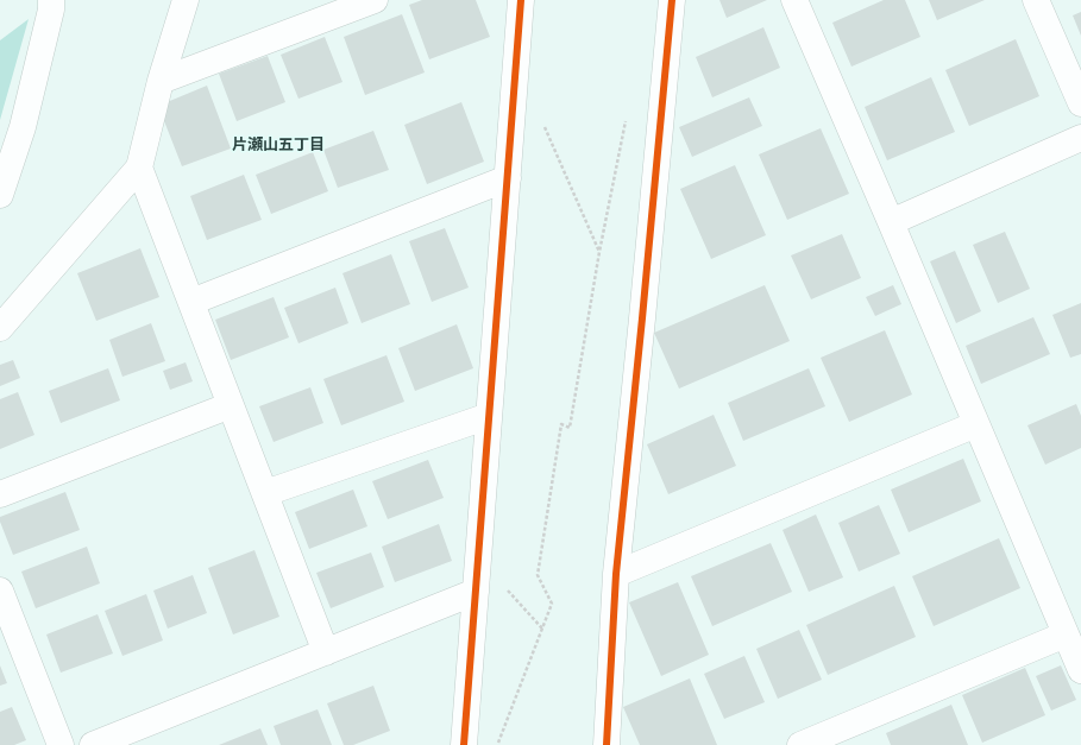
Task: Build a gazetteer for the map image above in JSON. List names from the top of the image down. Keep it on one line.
{"districts":["片瀬山五丁目"]}
